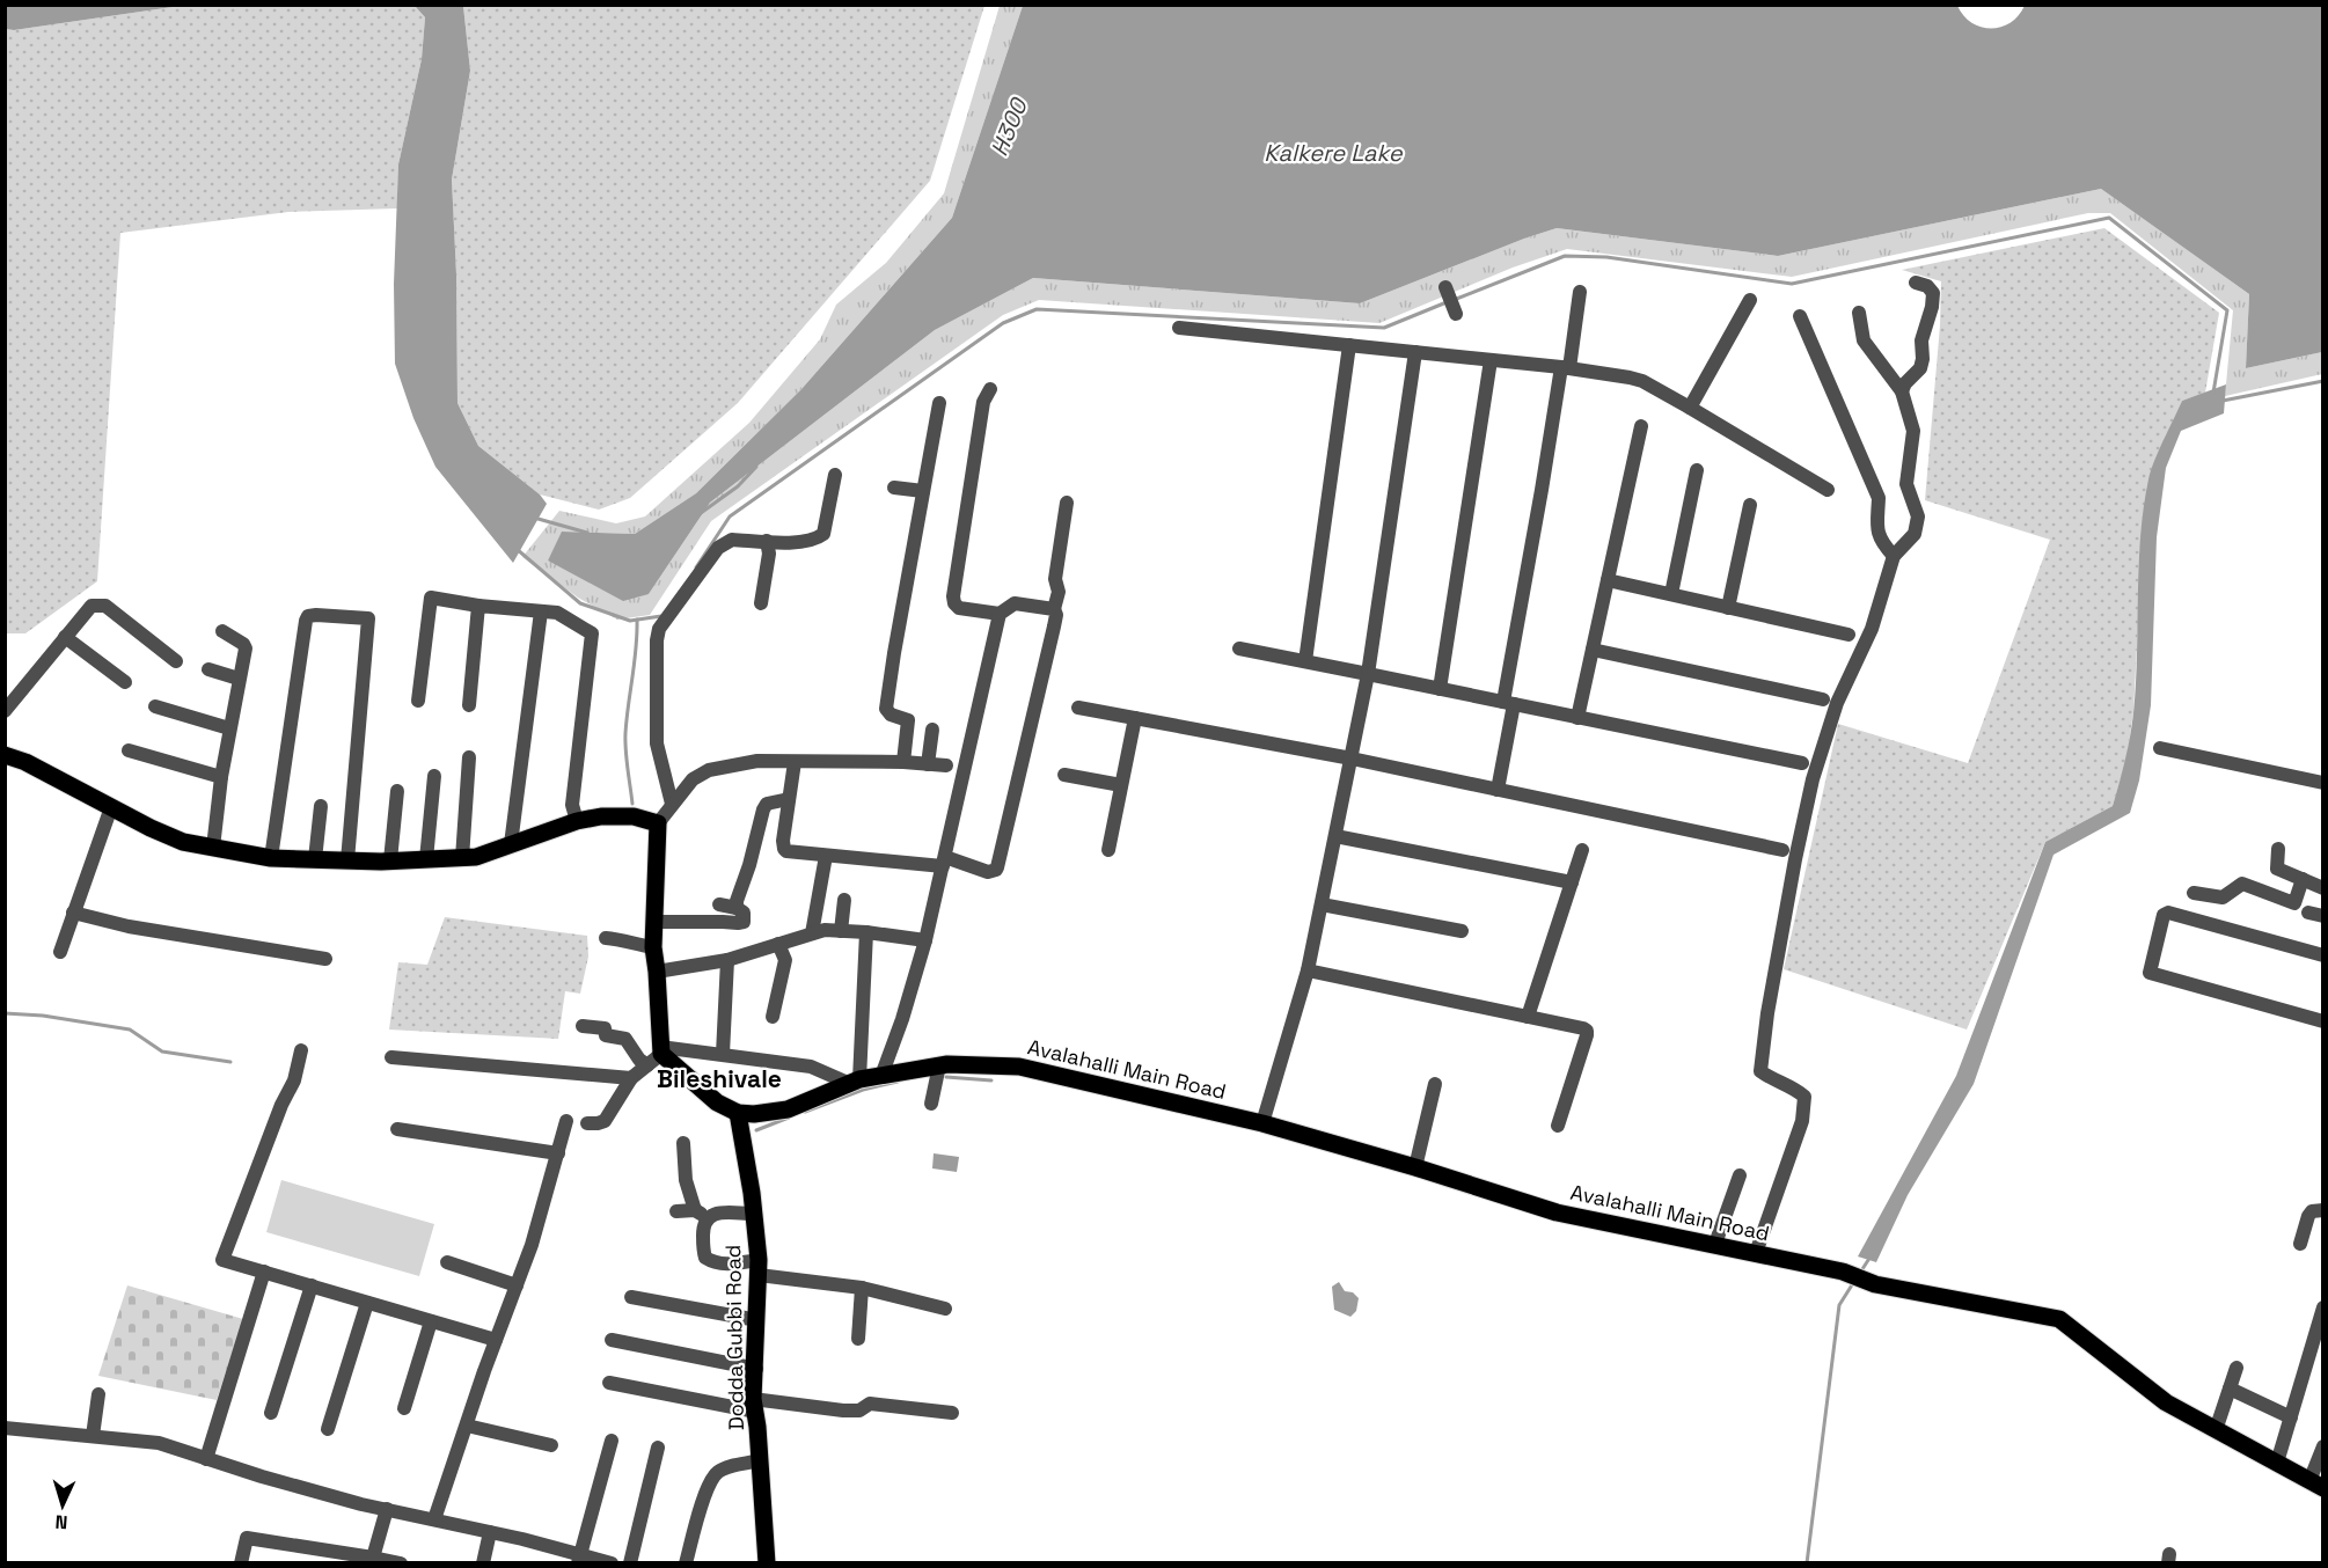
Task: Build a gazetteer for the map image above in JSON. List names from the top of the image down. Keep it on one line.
{"streets":{"main road":["Avalahalli Main Road","Dodda Gubbi Road"]},"crossings":[["Avalahalli Main Road","Dodda Gubbi Road"]],"districts":["Bileshivale"],"water":["H300","Kalkere Lake"],"north":"bottom"}
